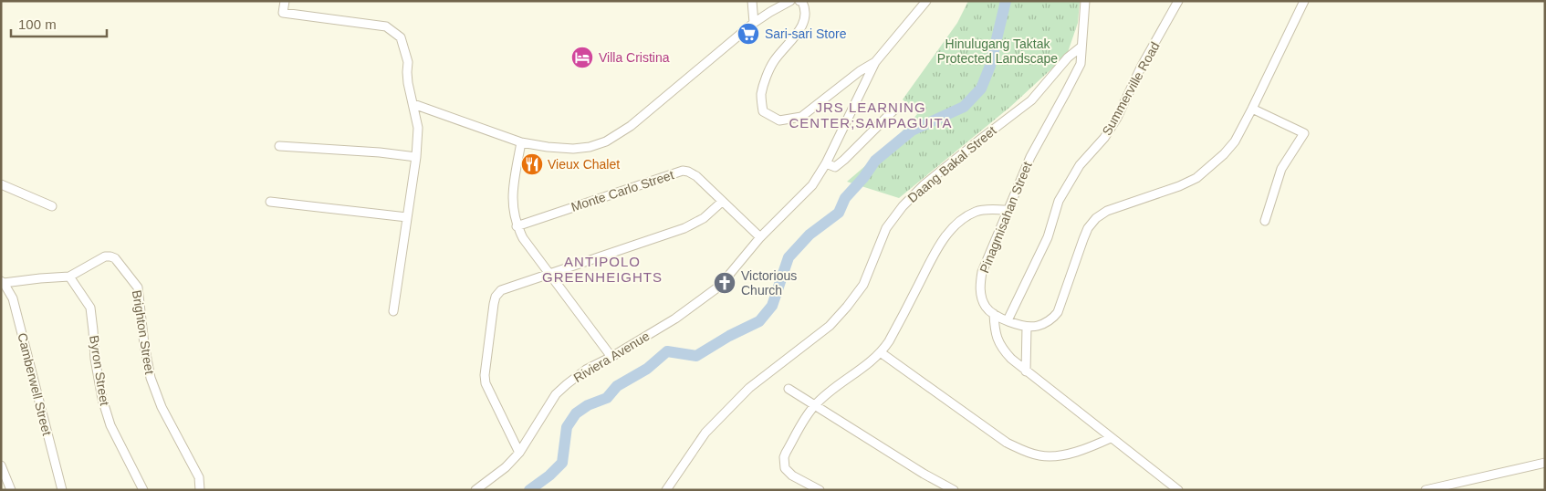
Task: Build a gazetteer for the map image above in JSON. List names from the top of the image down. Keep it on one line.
{"streets":{"street":["Summerville Road","Daang Bakal Street","Monte Carlo Street","Pinagmisahan Street","Brighton Street","Riviera Avenue","Byron Street","Camberwell Street"]},"crossings":[["Daang Bakal Street","Pinagmisahan Street"],["Monte Carlo Street","Riviera Avenue"],["Brighton Street","Byron Street"]],"districts":["JRS LEARNING CENTER;SAMPAGUITA","ANTIPOLO GREENHEIGHTS"],"parks":["Hinulugang Taktak Protected Landscape"],"places":{"supermarket":["Sari-sari Store"],"hotel":["Villa Cristina"],"restaurant":["Vieux Chalet"],"church":["Victorious Church"]},"scale_bar":"100 m"}
